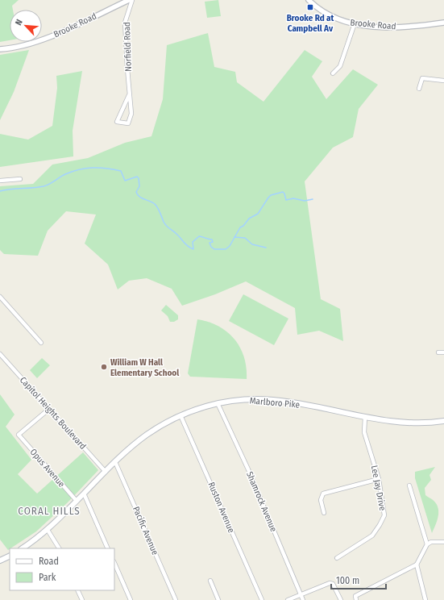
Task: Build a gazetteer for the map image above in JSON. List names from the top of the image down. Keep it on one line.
{"streets":{"main road":["Marlboro Pike"],"street":["Brooke Road","Norfield Road","Capitol Heights Boulevard","Opus Avenue","Lee Jay Drive","Shamrock Avenue","Ruston Avenue","Pacific Avenue"]},"crossings":[["Marlboro Pike","Capitol Heights Boulevard"],["Marlboro Pike","Opus Avenue"],["Marlboro Pike","Lee Jay Drive"],["Marlboro Pike","Shamrock Avenue"],["Marlboro Pike","Ruston Avenue"],["Marlboro Pike","Pacific Avenue"],["Capitol Heights Boulevard","Opus Avenue"]],"districts":["CORAL HILLS"],"places":{"transit":["Brooke Rd at Campbell Av"],"other":["William W Hall Elementary School"]},"legend":["Road","Park"],"scale_bar":"100 m","north":"top left"}
